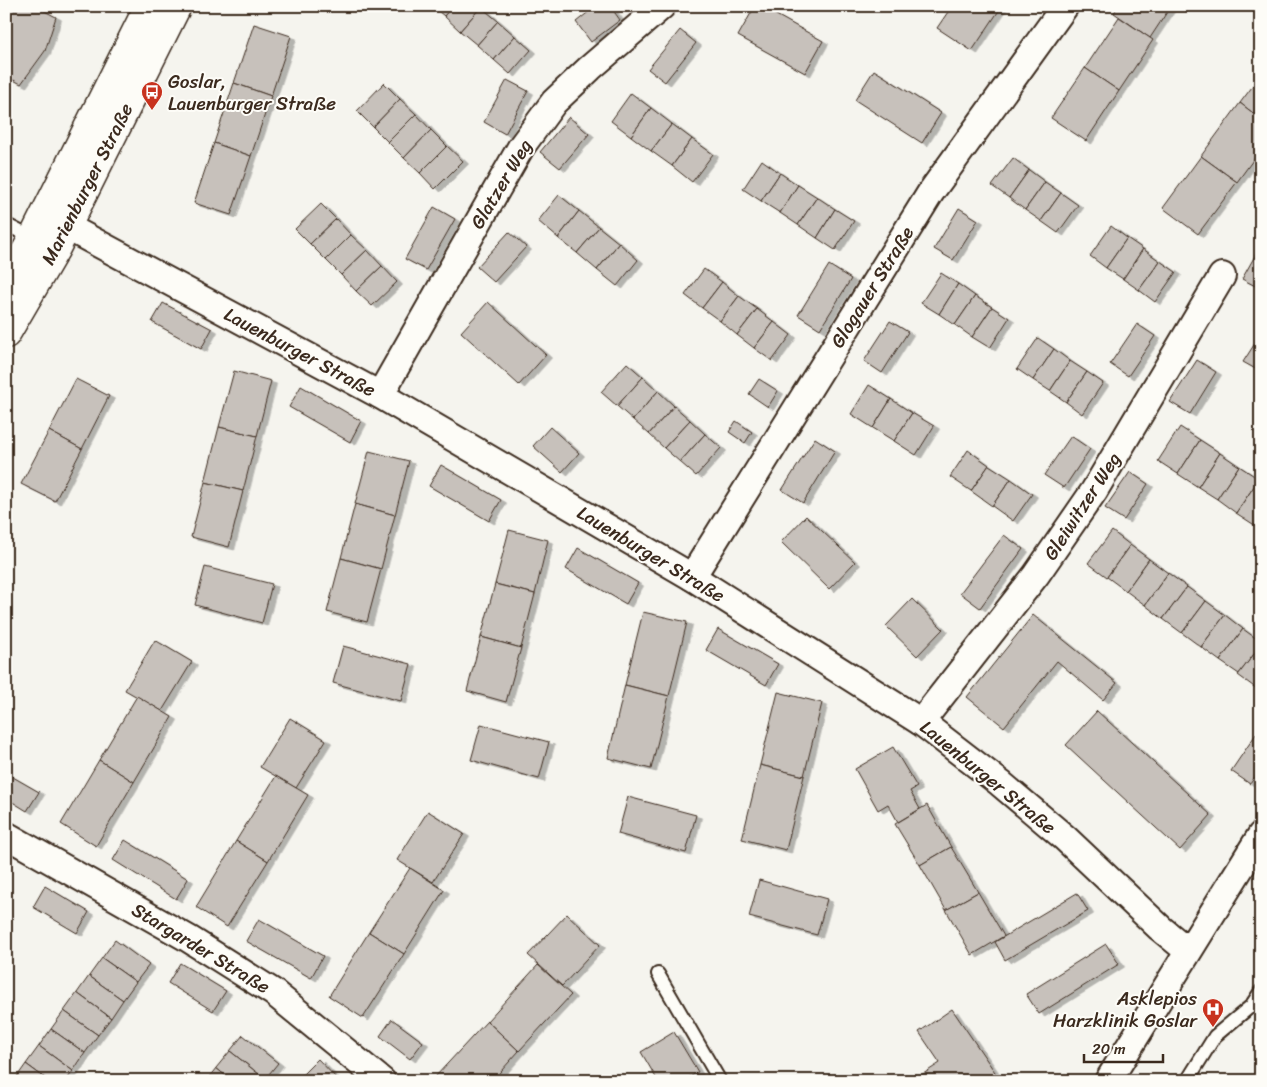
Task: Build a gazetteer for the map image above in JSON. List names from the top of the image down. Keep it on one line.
{"streets":{"street":["Marienburger Straße","Glatzer Weg","Glogauer Straße","Lauenburger Straße","Gleiwitzer Weg","Stargarder Straße"]},"crossings":[["Marienburger Straße","Lauenburger Straße"],["Glatzer Weg","Lauenburger Straße"],["Glogauer Straße","Lauenburger Straße"],["Lauenburger Straße","Gleiwitzer Weg"]],"places":{"bus stop":["Goslar, Lauenburger Straße"],"hospital":["Asklepios Harzklinik Goslar"]},"scale_bar":"20 m"}
